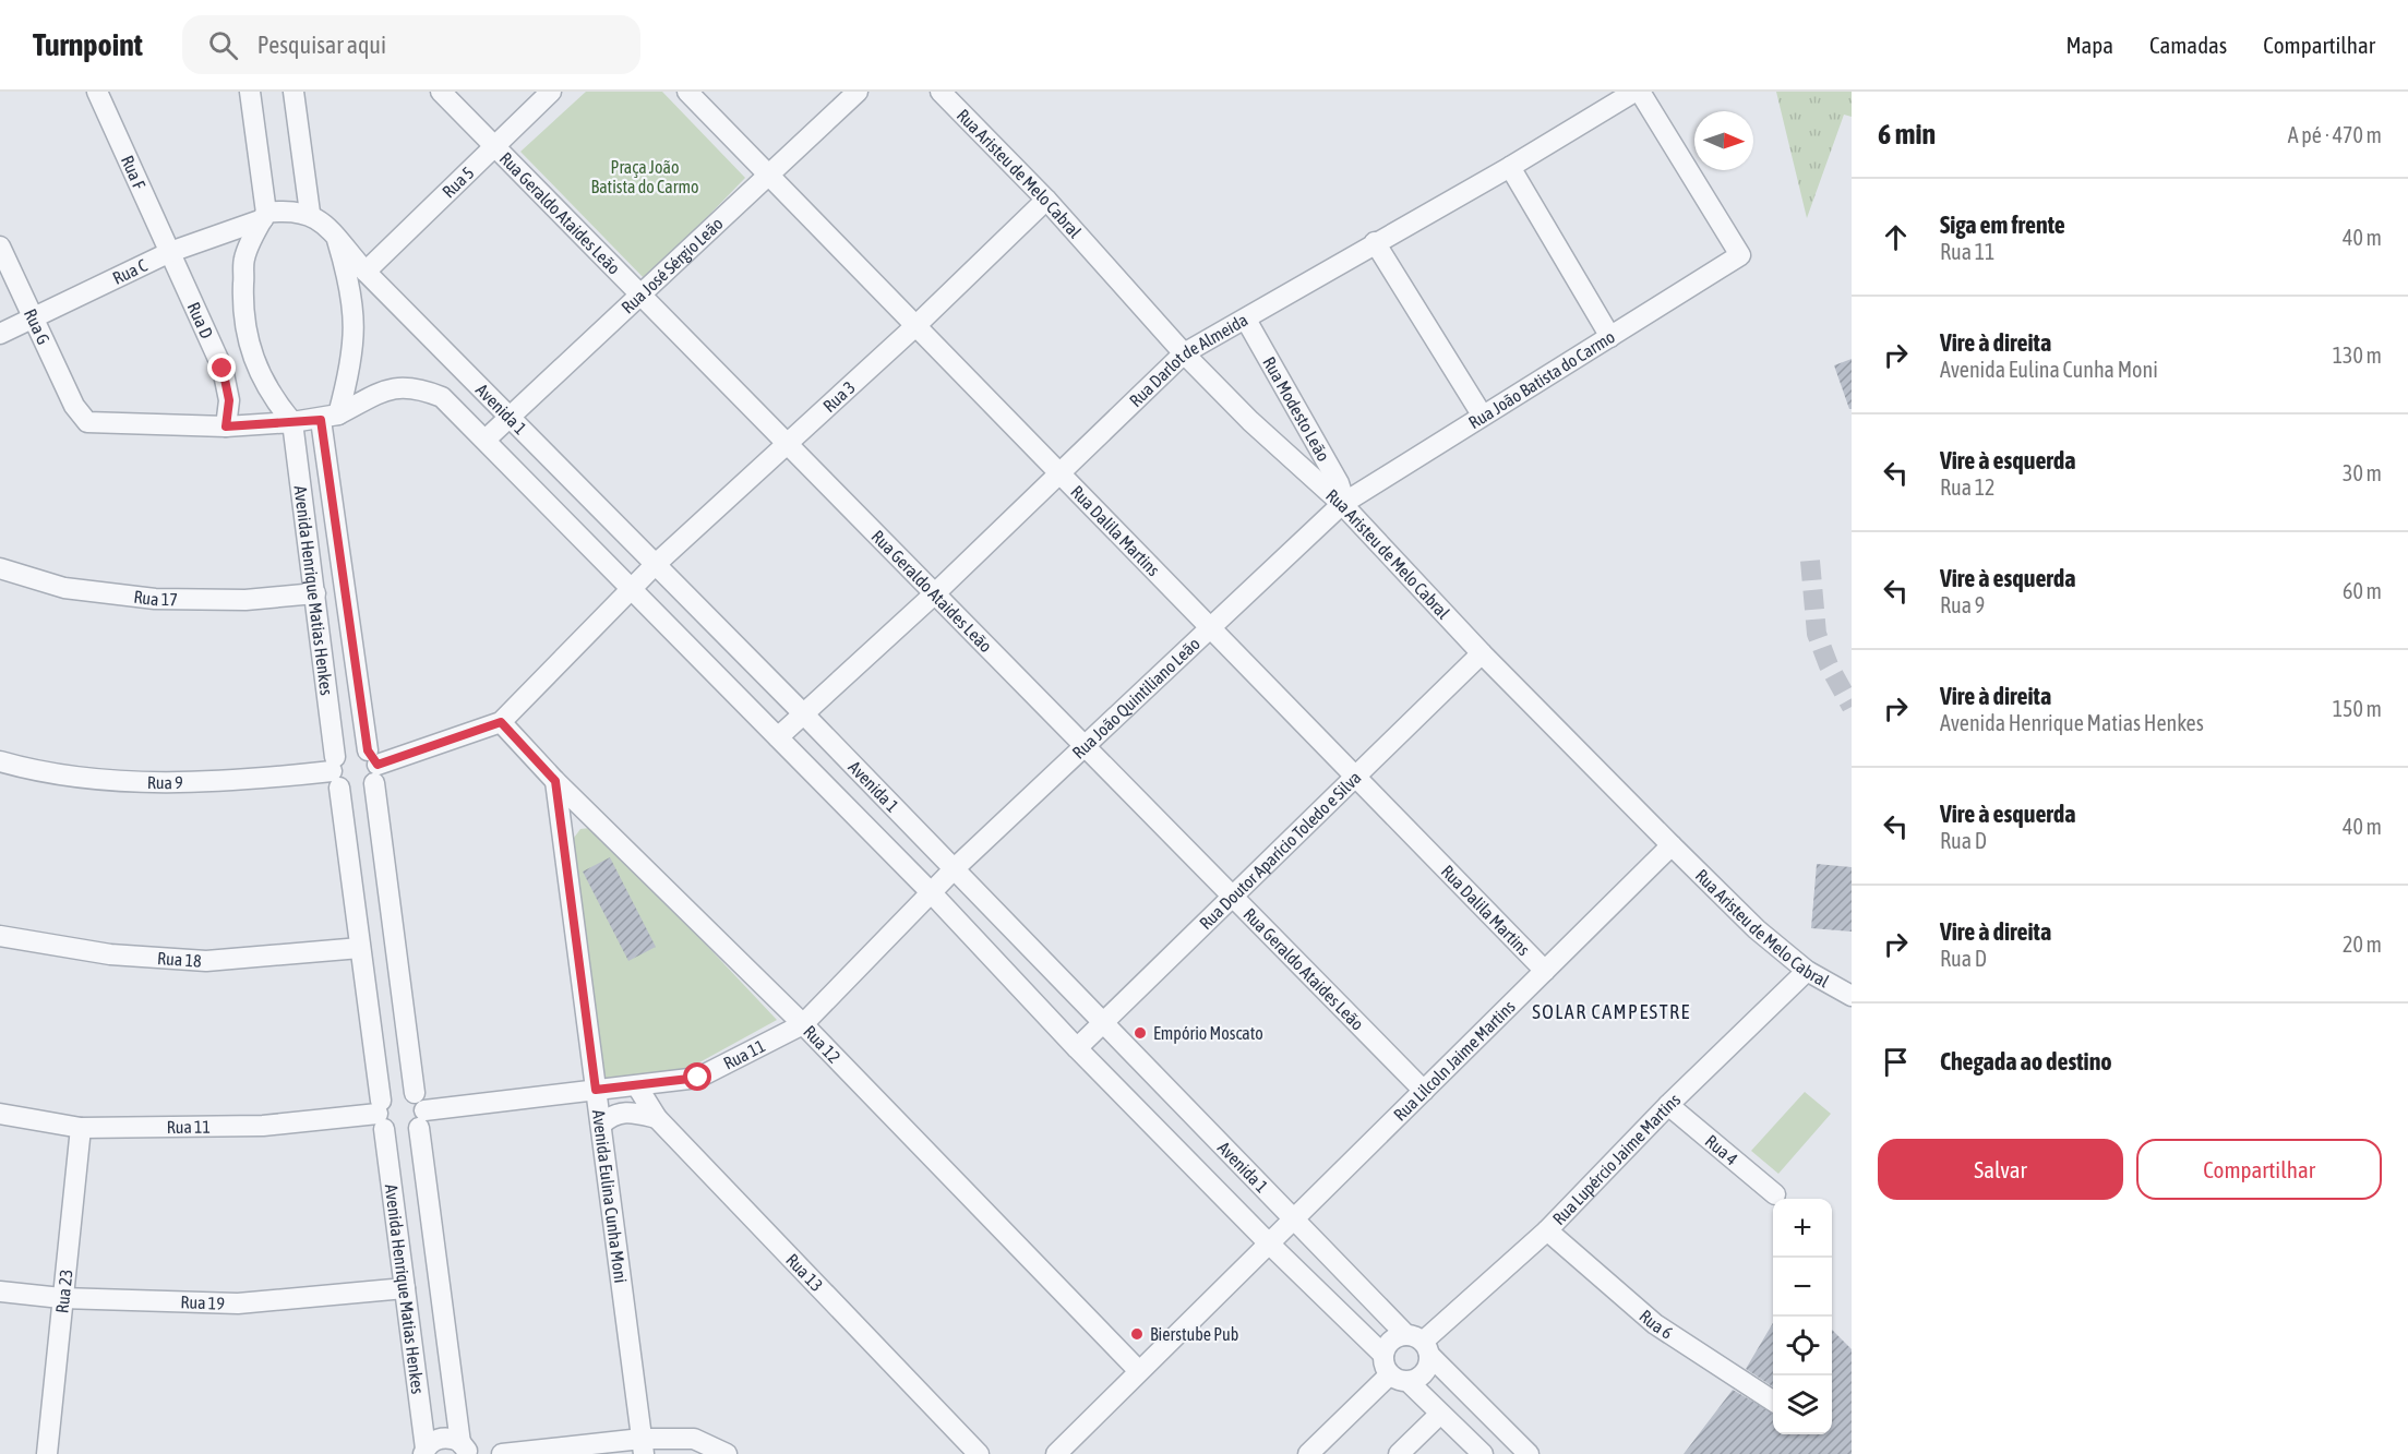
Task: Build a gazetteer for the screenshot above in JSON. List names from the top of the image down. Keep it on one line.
{"streets":{"street":["Rua F","Rua Aristeu de Melo Cabral","Rua 5","Rua Geraldo Ataides Leão","Rua José Sérgio Leão","Rua C","Rua D","Rua G","Rua Darlot de Almeida","Rua João Batista do Carmo","Rua 3","Avenida 1","Rua Modesto Leão","Rua Dalila Martins","Avenida Henrique Matias Henkes","Rua 17","Rua João Quintiliano Leão","Rua 9","Rua Doutor Aparício Toledo e Silva","Rua 18","Rua 12","Rua 11","Rua Lilcoln Jaime Martins","Rua 4","Rua Lupércio Jaime Martins","Avenida Eulina Cunha Moni","Rua 13","Rua 23","Rua 19","Rua 6"]},"crossings":[["Rua F","Rua C"],["Rua F","Rua D"],["Rua Aristeu de Melo Cabral","Rua Darlot de Almeida"],["Rua Aristeu de Melo Cabral","Rua João Batista do Carmo"],["Rua Aristeu de Melo Cabral","Rua 3"],["Rua Aristeu de Melo Cabral","Rua Modesto Leão"],["Rua Aristeu de Melo Cabral","Rua João Quintiliano Leão"],["Rua Aristeu de Melo Cabral","Rua Doutor Aparício Toledo e Silva"],["Rua Aristeu de Melo Cabral","Rua Lilcoln Jaime Martins"],["Rua Aristeu de Melo Cabral","Rua Lupércio Jaime Martins"],["Rua 5","Rua Geraldo Ataides Leão"],["Rua 5","Avenida 1"],["Rua Geraldo Ataides Leão","Rua José Sérgio Leão"],["Rua Geraldo Ataides Leão","Rua Darlot de Almeida"],["Rua Geraldo Ataides Leão","Rua 3"],["Rua Geraldo Ataides Leão","Rua João Quintiliano Leão"],["Rua Geraldo Ataides Leão","Rua Doutor Aparício Toledo e Silva"],["Rua Geraldo Ataides Leão","Rua Lilcoln Jaime Martins"],["Rua José Sérgio Leão","Avenida 1"],["Rua José Sérgio Leão","Rua Dalila Martins"],["Rua C","Rua D"],["Rua C","Rua G"],["Rua C","Avenida 1"],["Rua D","Rua G"],["Rua Darlot de Almeida","Avenida 1"],["Rua Darlot de Almeida","Rua Modesto Leão"],["Rua Darlot de Almeida","Rua Dalila Martins"],["Rua João Batista do Carmo","Rua Modesto Leão"],["Rua João Batista do Carmo","Rua João Quintiliano Leão"],["Rua 3","Avenida 1"],["Rua 3","Rua Dalila Martins"],["Avenida 1","Avenida Henrique Matias Henkes"],["Avenida 1","Rua João Quintiliano Leão"],["Avenida 1","Rua Doutor Aparício Toledo e Silva"],["Avenida 1","Rua 11"],["Avenida 1","Rua Lilcoln Jaime Martins"],["Avenida 1","Rua Lupércio Jaime Martins"],["Rua Modesto Leão","Rua João Quintiliano Leão"],["Rua Dalila Martins","Rua João Quintiliano Leão"],["Rua Dalila Martins","Rua Doutor Aparício Toledo e Silva"],["Rua Dalila Martins","Rua Lilcoln Jaime Martins"],["Avenida Henrique Matias Henkes","Rua 17"],["Avenida Henrique Matias Henkes","Rua 9"],["Avenida Henrique Matias Henkes","Rua 18"],["Avenida Henrique Matias Henkes","Rua 11"],["Avenida Henrique Matias Henkes","Rua 19"],["Rua João Quintiliano Leão","Rua 11"],["Rua 12","Rua 11"],["Rua 12","Avenida Eulina Cunha Moni"],["Rua 11","Avenida Eulina Cunha Moni"],["Rua 11","Rua 13"],["Rua 11","Rua 23"],["Rua 4","Rua Lupércio Jaime Martins"],["Rua Lupércio Jaime Martins","Rua 6"],["Rua 23","Rua 19"]],"districts":["SOLAR CAMPESTRE"],"parks":["Praça João Batista do Carmo"],"places":["Empório Moscato","Bierstube Pub"],"north":"right","page":{"header":"Turnpoint","search":"Pesquisar aqui","nav":["Mapa","Camadas","Compartilhar"],"heading":["6 min","A pé · 470 m"],"list":[["Siga em frente","Rua 11","40 m"],["Vire à direita","Avenida Eulina Cunha Moni","130 m"],["Vire à esquerda","Rua 12","30 m"],["Vire à esquerda","Rua 9","60 m"],["Vire à direita","Avenida Henrique Matias Henkes","150 m"],["Vire à esquerda","Rua D","40 m"],["Vire à direita","Rua D","20 m"],"Chegada ao destino"],"buttons":["Salvar","Compartilhar"],"map_buttons":["+","−"]}}
